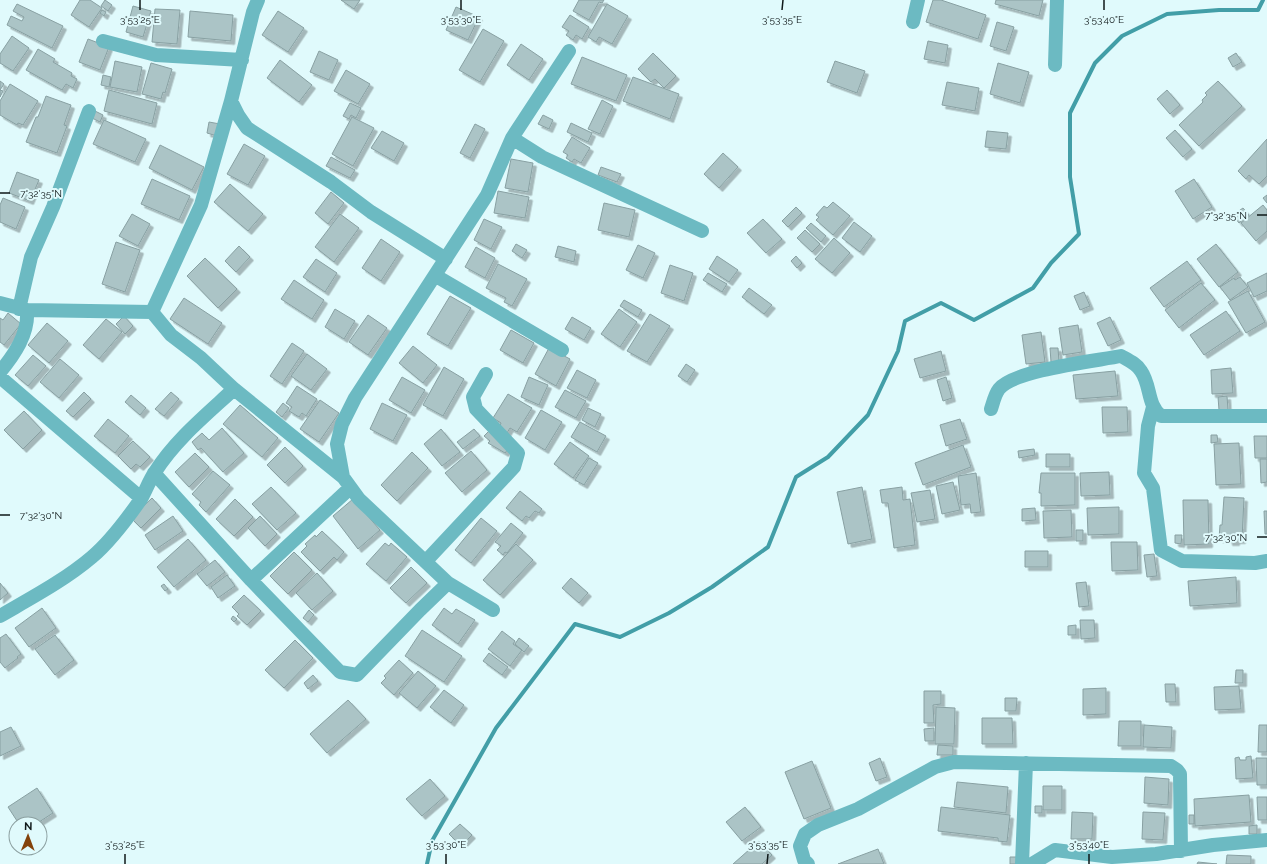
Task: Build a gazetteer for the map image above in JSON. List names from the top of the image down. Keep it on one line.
{"north":"top","coordinates":["3°53'25\"E","3°53'30\"E","3°53'35\"E","3°53'40\"E","7°32'35\"N","7°32'30\"N"]}
